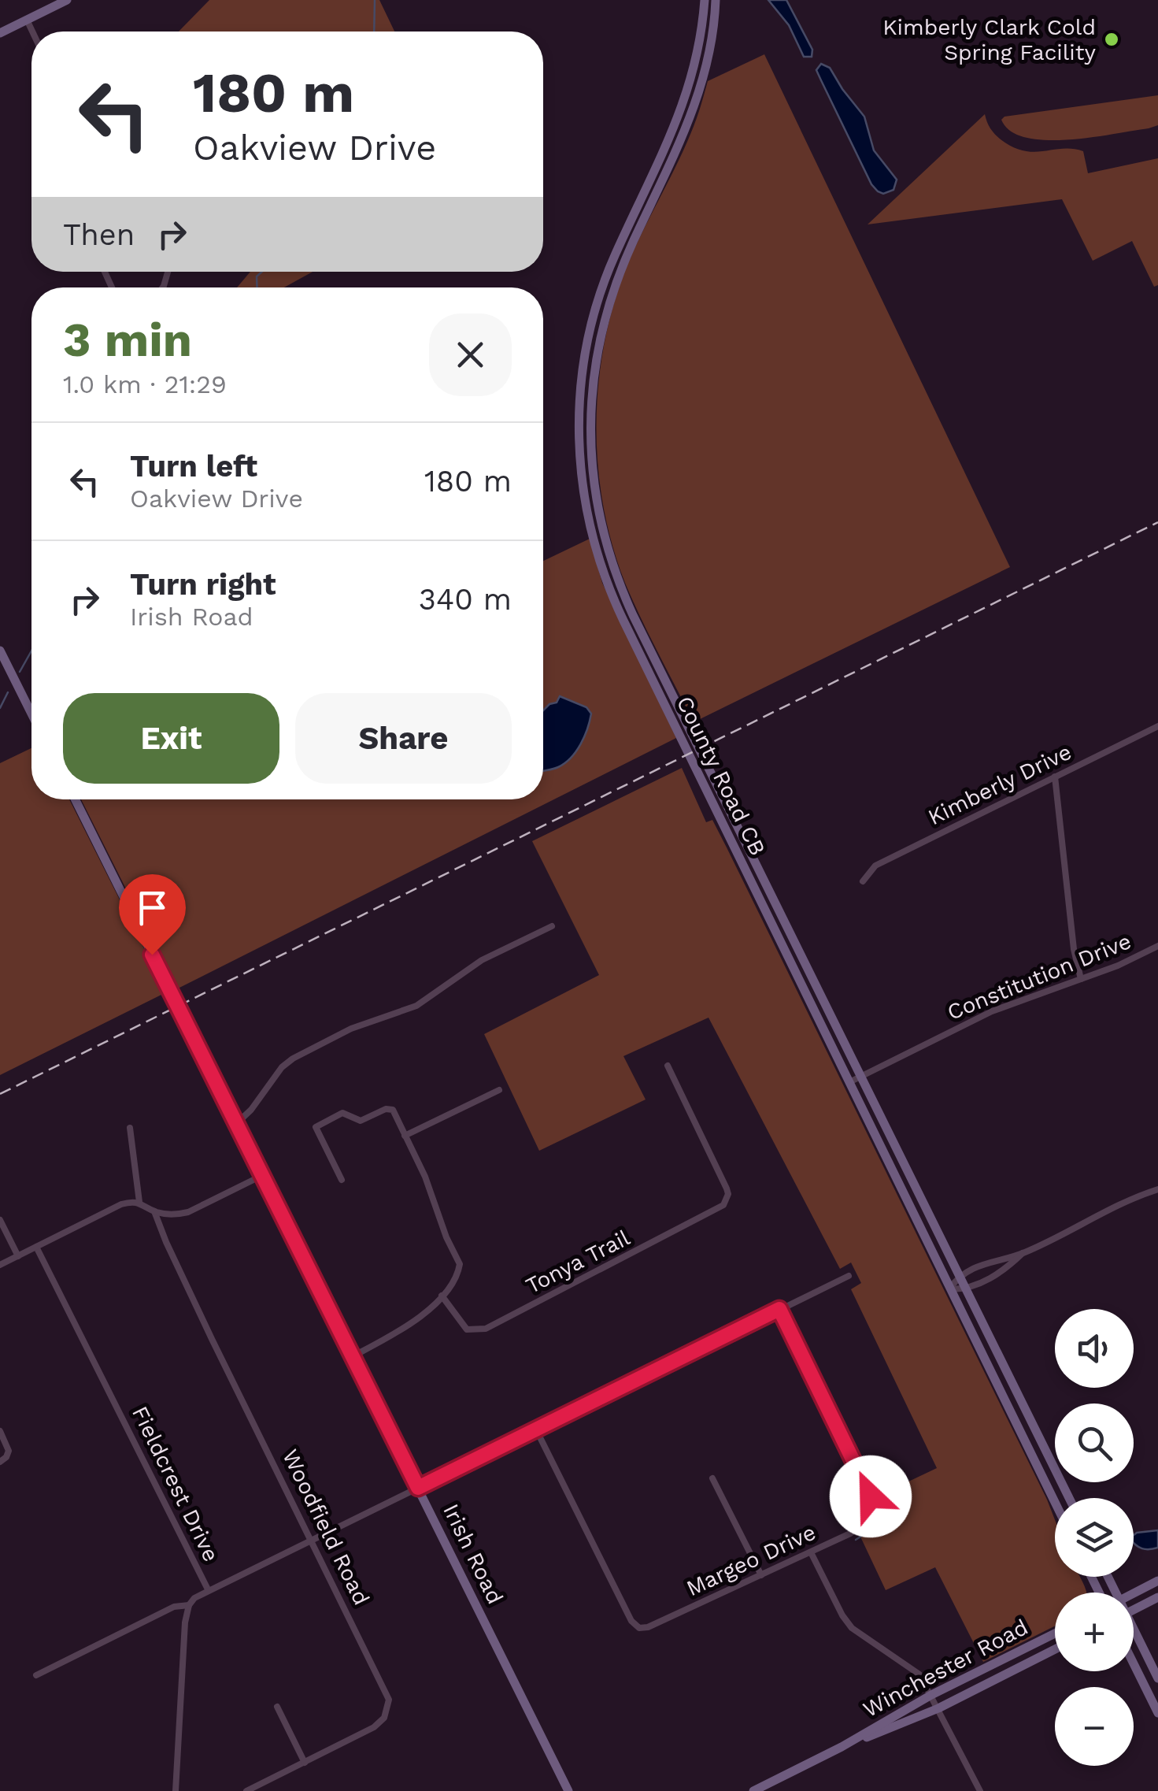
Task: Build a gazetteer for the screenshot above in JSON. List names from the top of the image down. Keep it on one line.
{"streets":{"main road":["County Road CB","Irish Road","Winchester Road"],"street":["Kimberly Drive","Constitution Drive","Tonya Trail","Fieldcrest Drive","Woodfield Road","Margeo Drive"]},"crossings":[["County Road CB","Constitution Drive"]],"places":["Kimberly Clark Cold Spring Facility"],"page":{"turn":["180 m","Oakview Drive"],"then":"Then","heading":["3 min","1.0 km · 21:29"],"list":[{"name":"Turn left","note":"Oakview Drive","value":"180 m"},{"name":"Turn right","note":"Irish Road","value":"340 m"}],"buttons":["Exit","Share"],"map_buttons":["+","−"]}}
